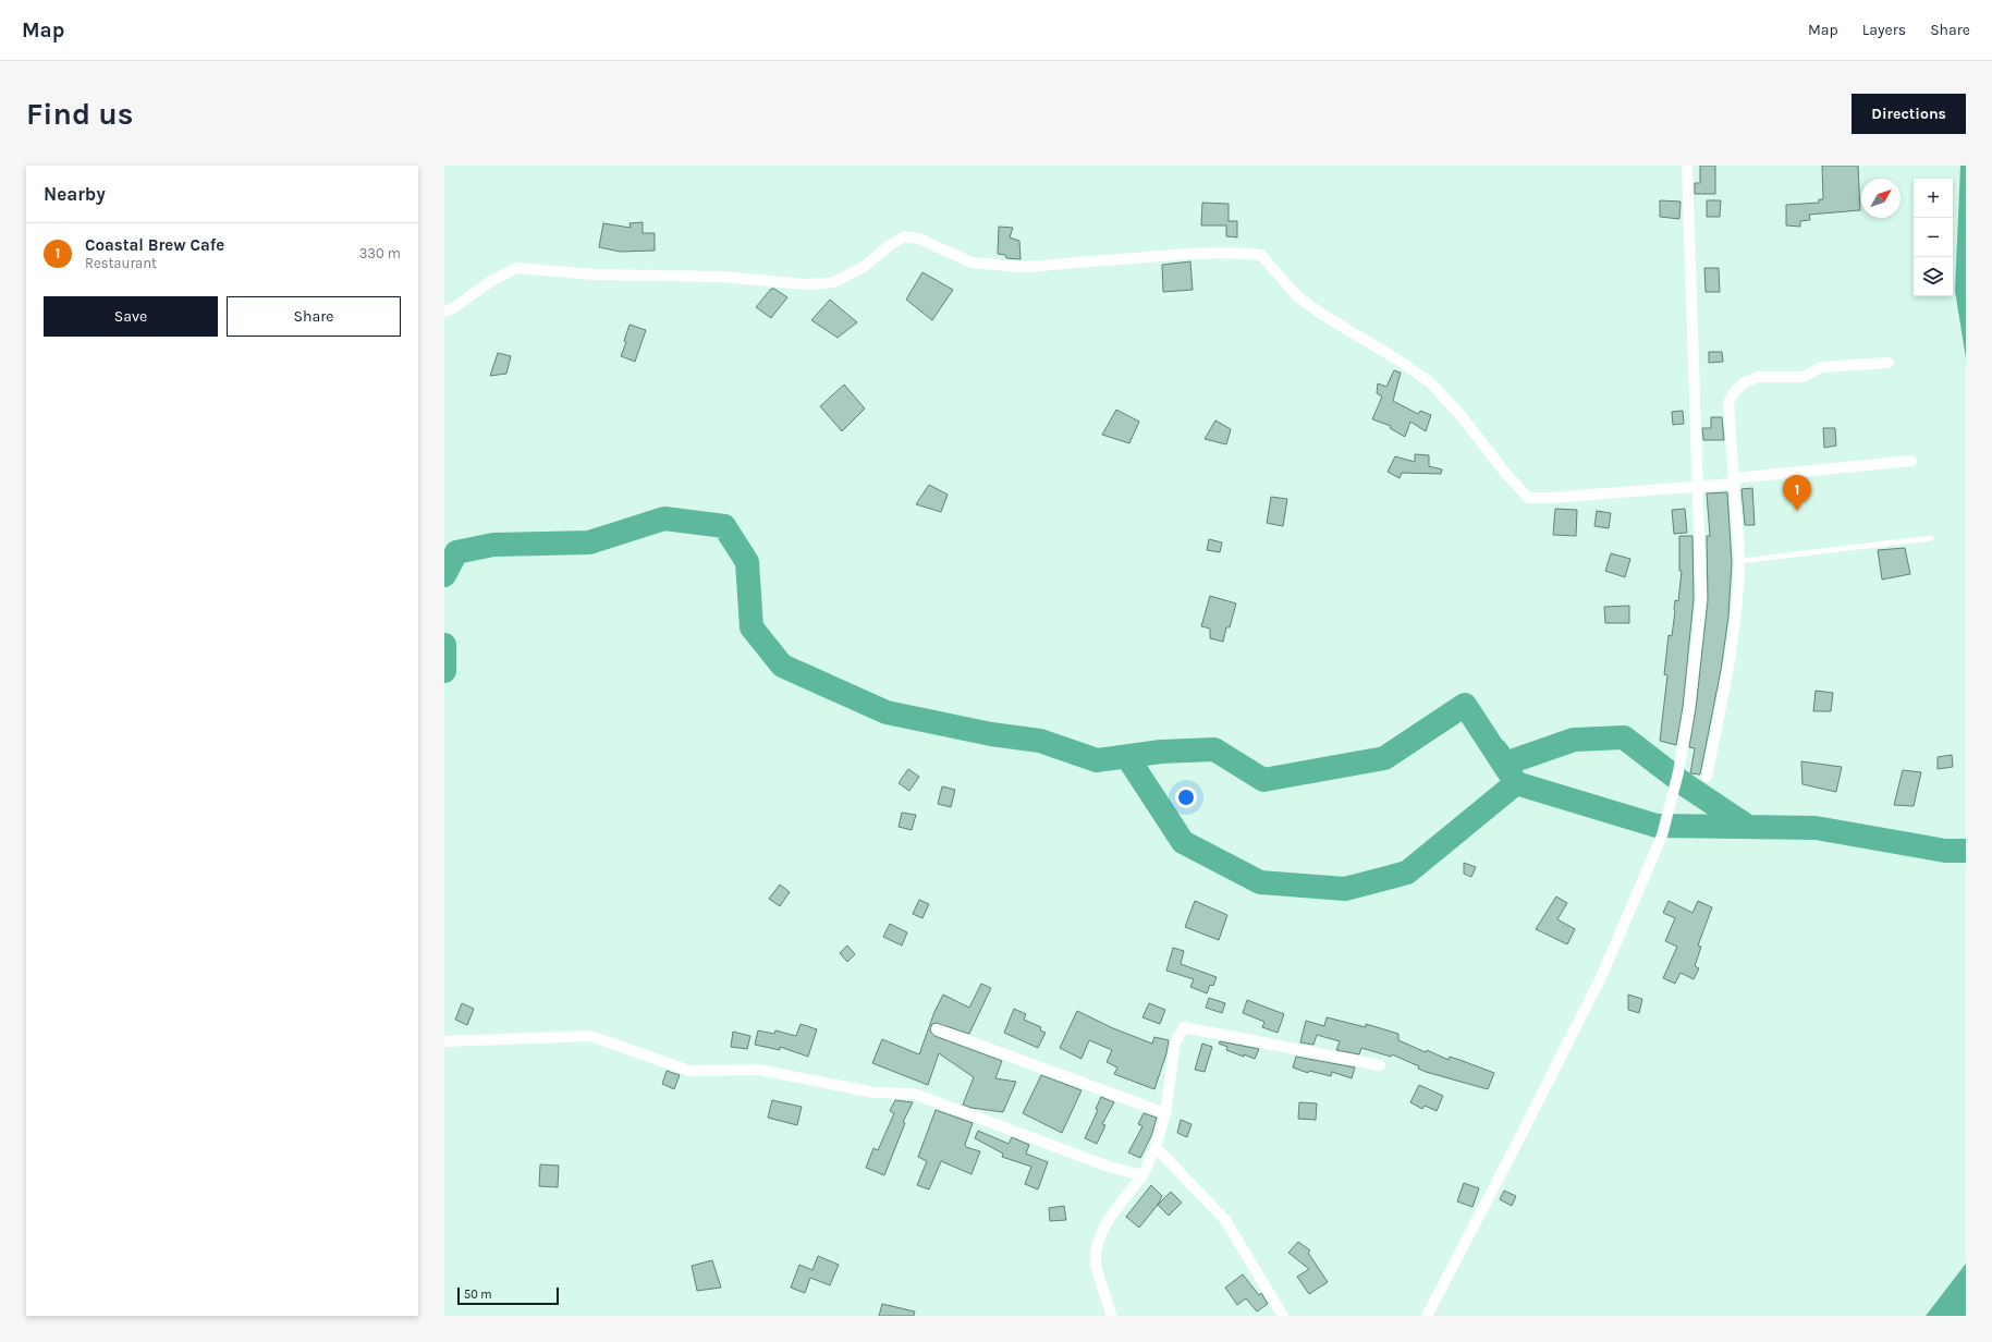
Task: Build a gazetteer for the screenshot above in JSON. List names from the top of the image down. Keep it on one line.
{"scale_bar":"50 m","north":"top right","page":{"header":"Map","nav":["Map","Layers","Share"],"buttons":["Directions",["Save","Share"]],"title":"Find us","heading":"Nearby","map_buttons":["+","−"],"list":[{"mark":"1","name":"Coastal Brew Cafe","note":"Restaurant","value":"330 m"}],"pins":"1","scale":"50 m"}}
